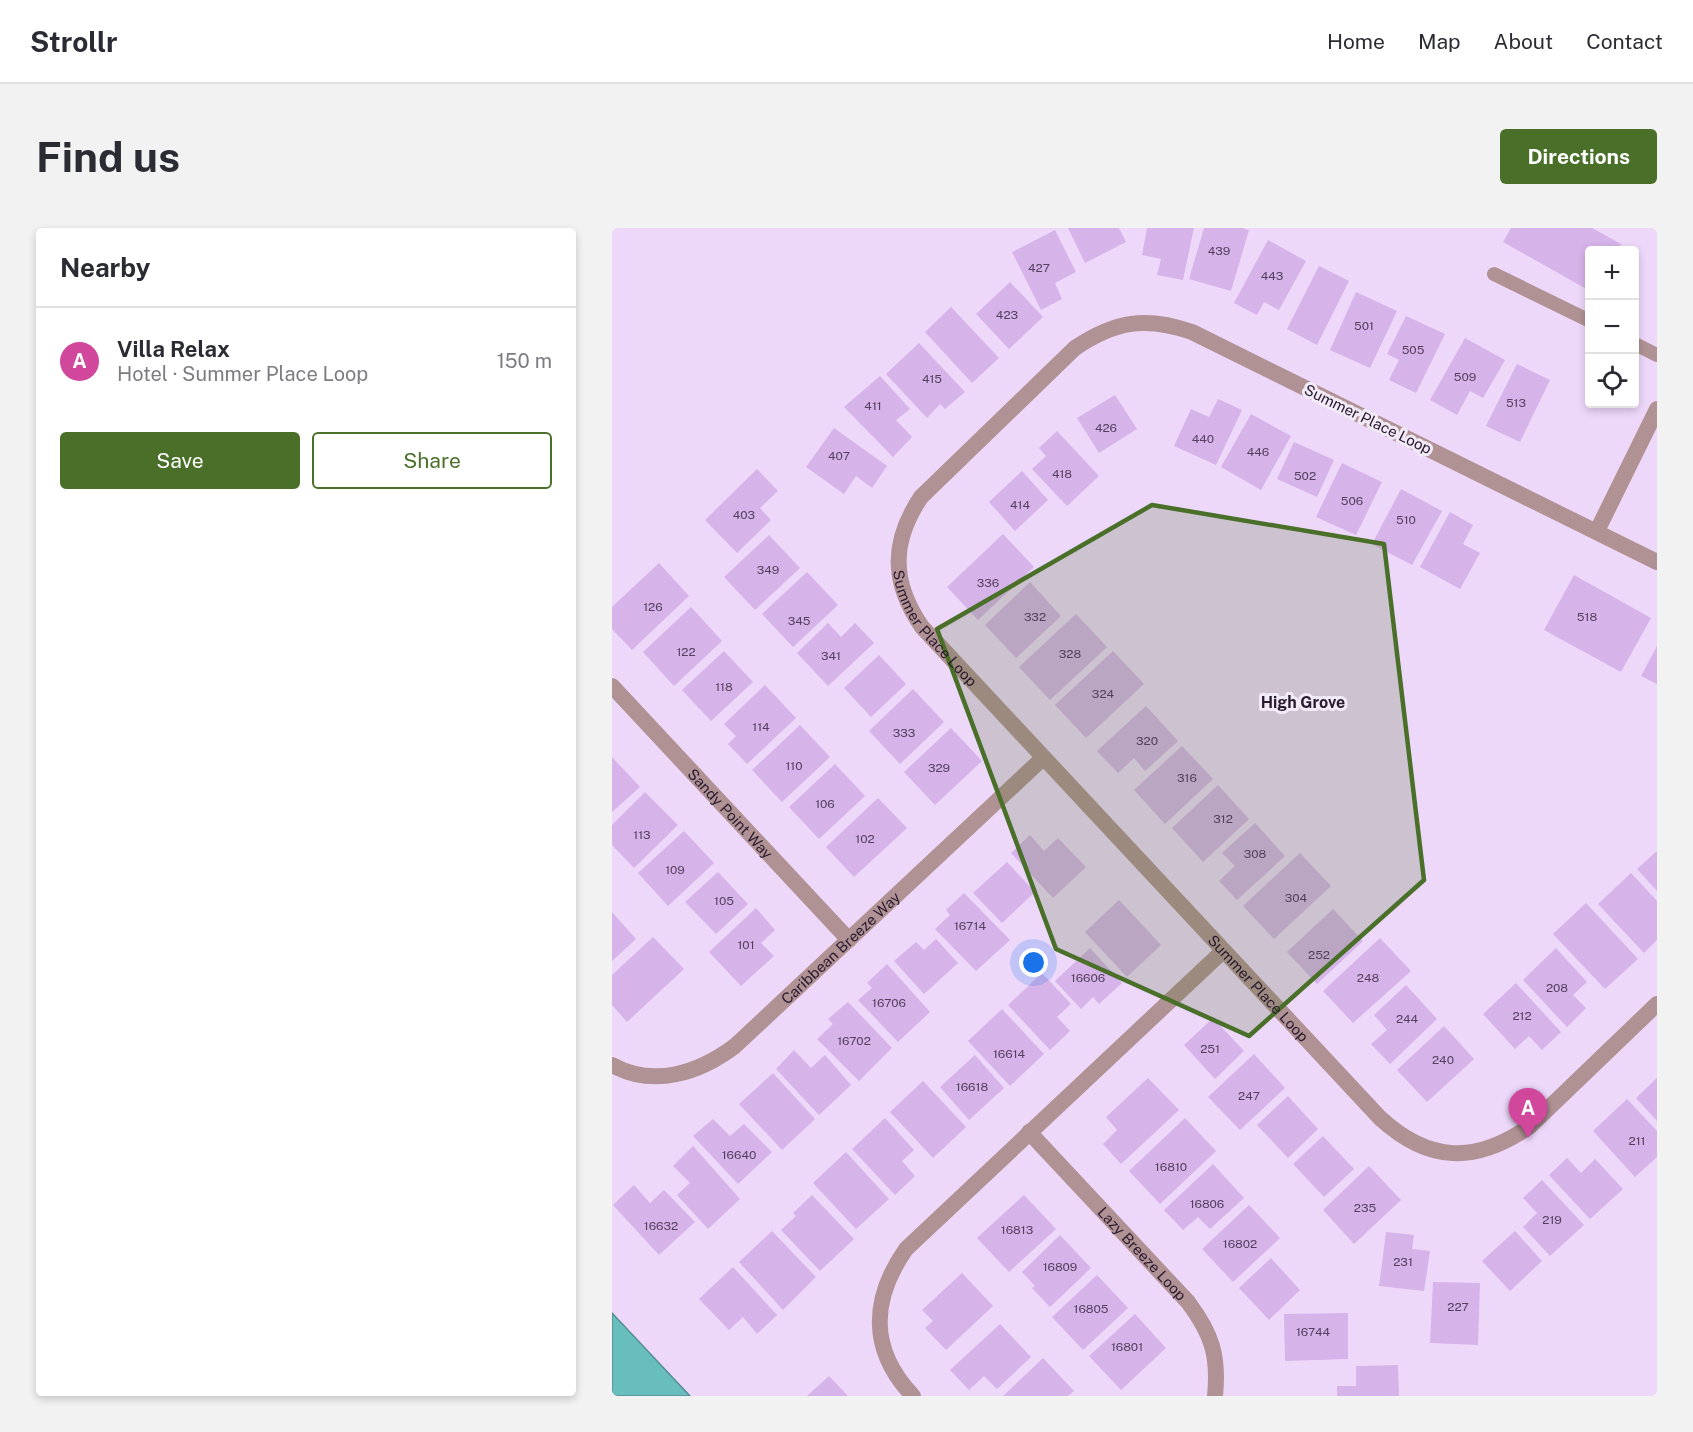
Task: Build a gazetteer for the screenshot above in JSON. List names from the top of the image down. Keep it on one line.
{"streets":{"street":["Summer Place Loop","Sandy Point Way","Caribbean Breeze Way","Lazy Breeze Loop"]},"crossings":[["Summer Place Loop","Caribbean Breeze Way"],["Sandy Point Way","Caribbean Breeze Way"]],"districts":["High Grove"],"house_numbers":["439","427","443","423","501","505","509","415","513","411","426","440","446","407","418","502","506","414","403","510","349","336","126","332","518","345","122","328","341","118","324","114","333","320","110","329","316","106","312","113","102","308","109","304","105","16714","101","252","16606","248","208","16706","212","244","16702","251","16614","240","16618","247","211","16640","16810","16806","235","219","16632","16813","16802","231","16809","227","16805","16744","16801"],"page":{"header":"Strollr","nav":["Home","Map","About","Contact"],"buttons":["Directions",["Save","Share"]],"title":"Find us","heading":"Nearby","map_buttons":["+","−"],"list":[{"mark":"A","name":"Villa Relax","note":"Hotel · Summer Place Loop","value":"150 m"}],"pins":"A"}}
